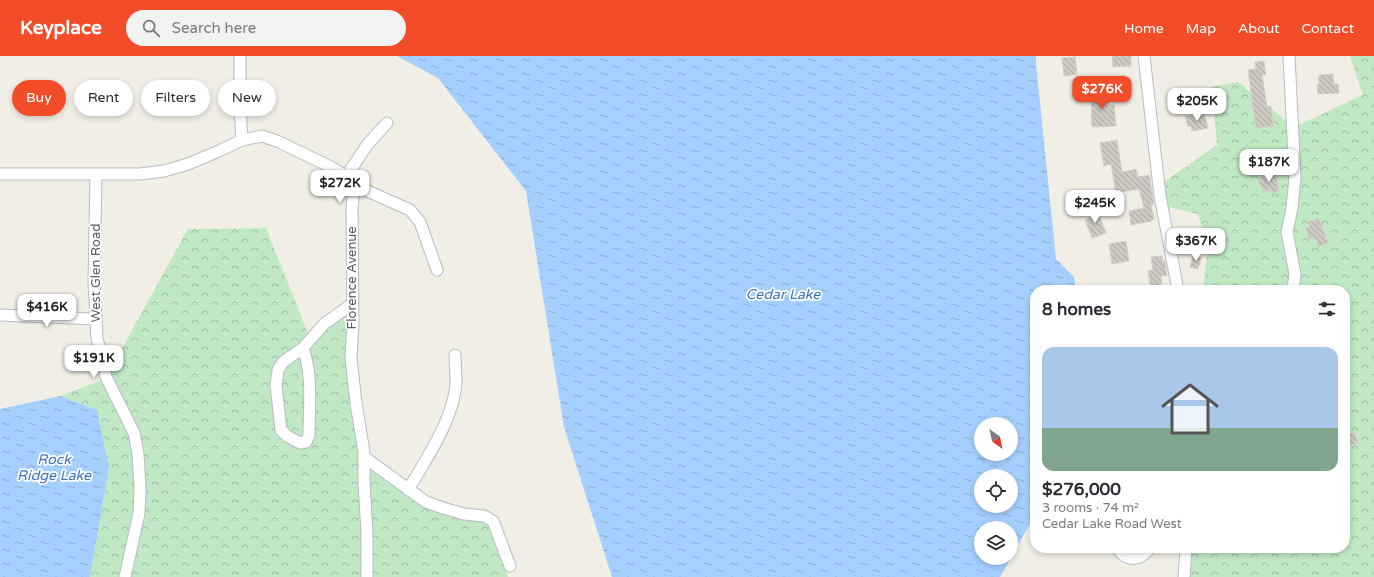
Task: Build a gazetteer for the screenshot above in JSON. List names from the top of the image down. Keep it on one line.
{"streets":{"street":["West Glen Road","Florence Avenue"]},"water":["Cedar Lake","Rock Ridge Lake"],"north":"bottom right","page":{"header":"Keyplace","search":"Search here","nav":["Home","Map","About","Contact"],"price":["$276K","$205K","$187K","$272K","$245K","$367K","$416K","$191K"],"chip":["Buy","Rent","Filters","New"],"heading":"8 homes","list":[{"name":"$276,000","note":"3 rooms · 74 m² · Cedar Lake Road West"}]}}
